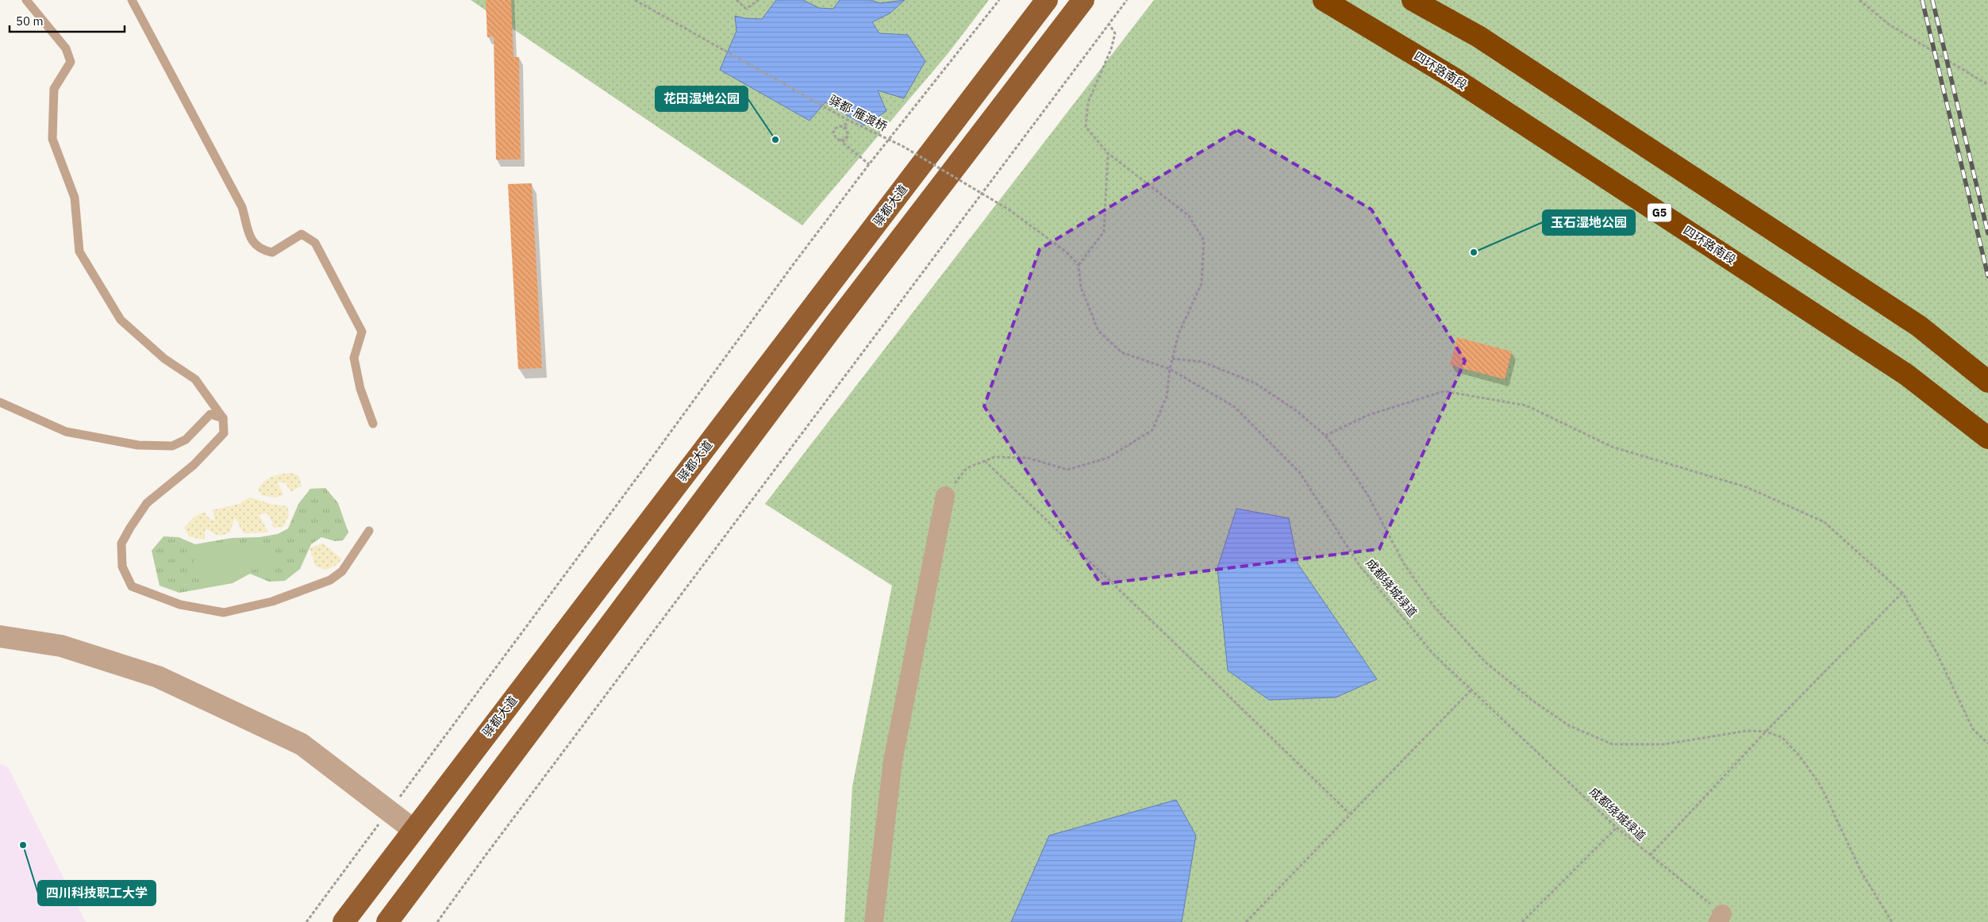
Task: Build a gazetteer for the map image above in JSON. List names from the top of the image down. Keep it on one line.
{"streets":{"highway":["四环路南段","G5"],"main road":["驿都大道"],"path":["驿都·雁渡桥","成都绕城绿道"]},"crossings":[["驿都·雁渡桥","成都绕城绿道"]],"places":["花田湿地公园","玉石湿地公园","四川科技职工大学"],"scale_bar":"50 m"}
